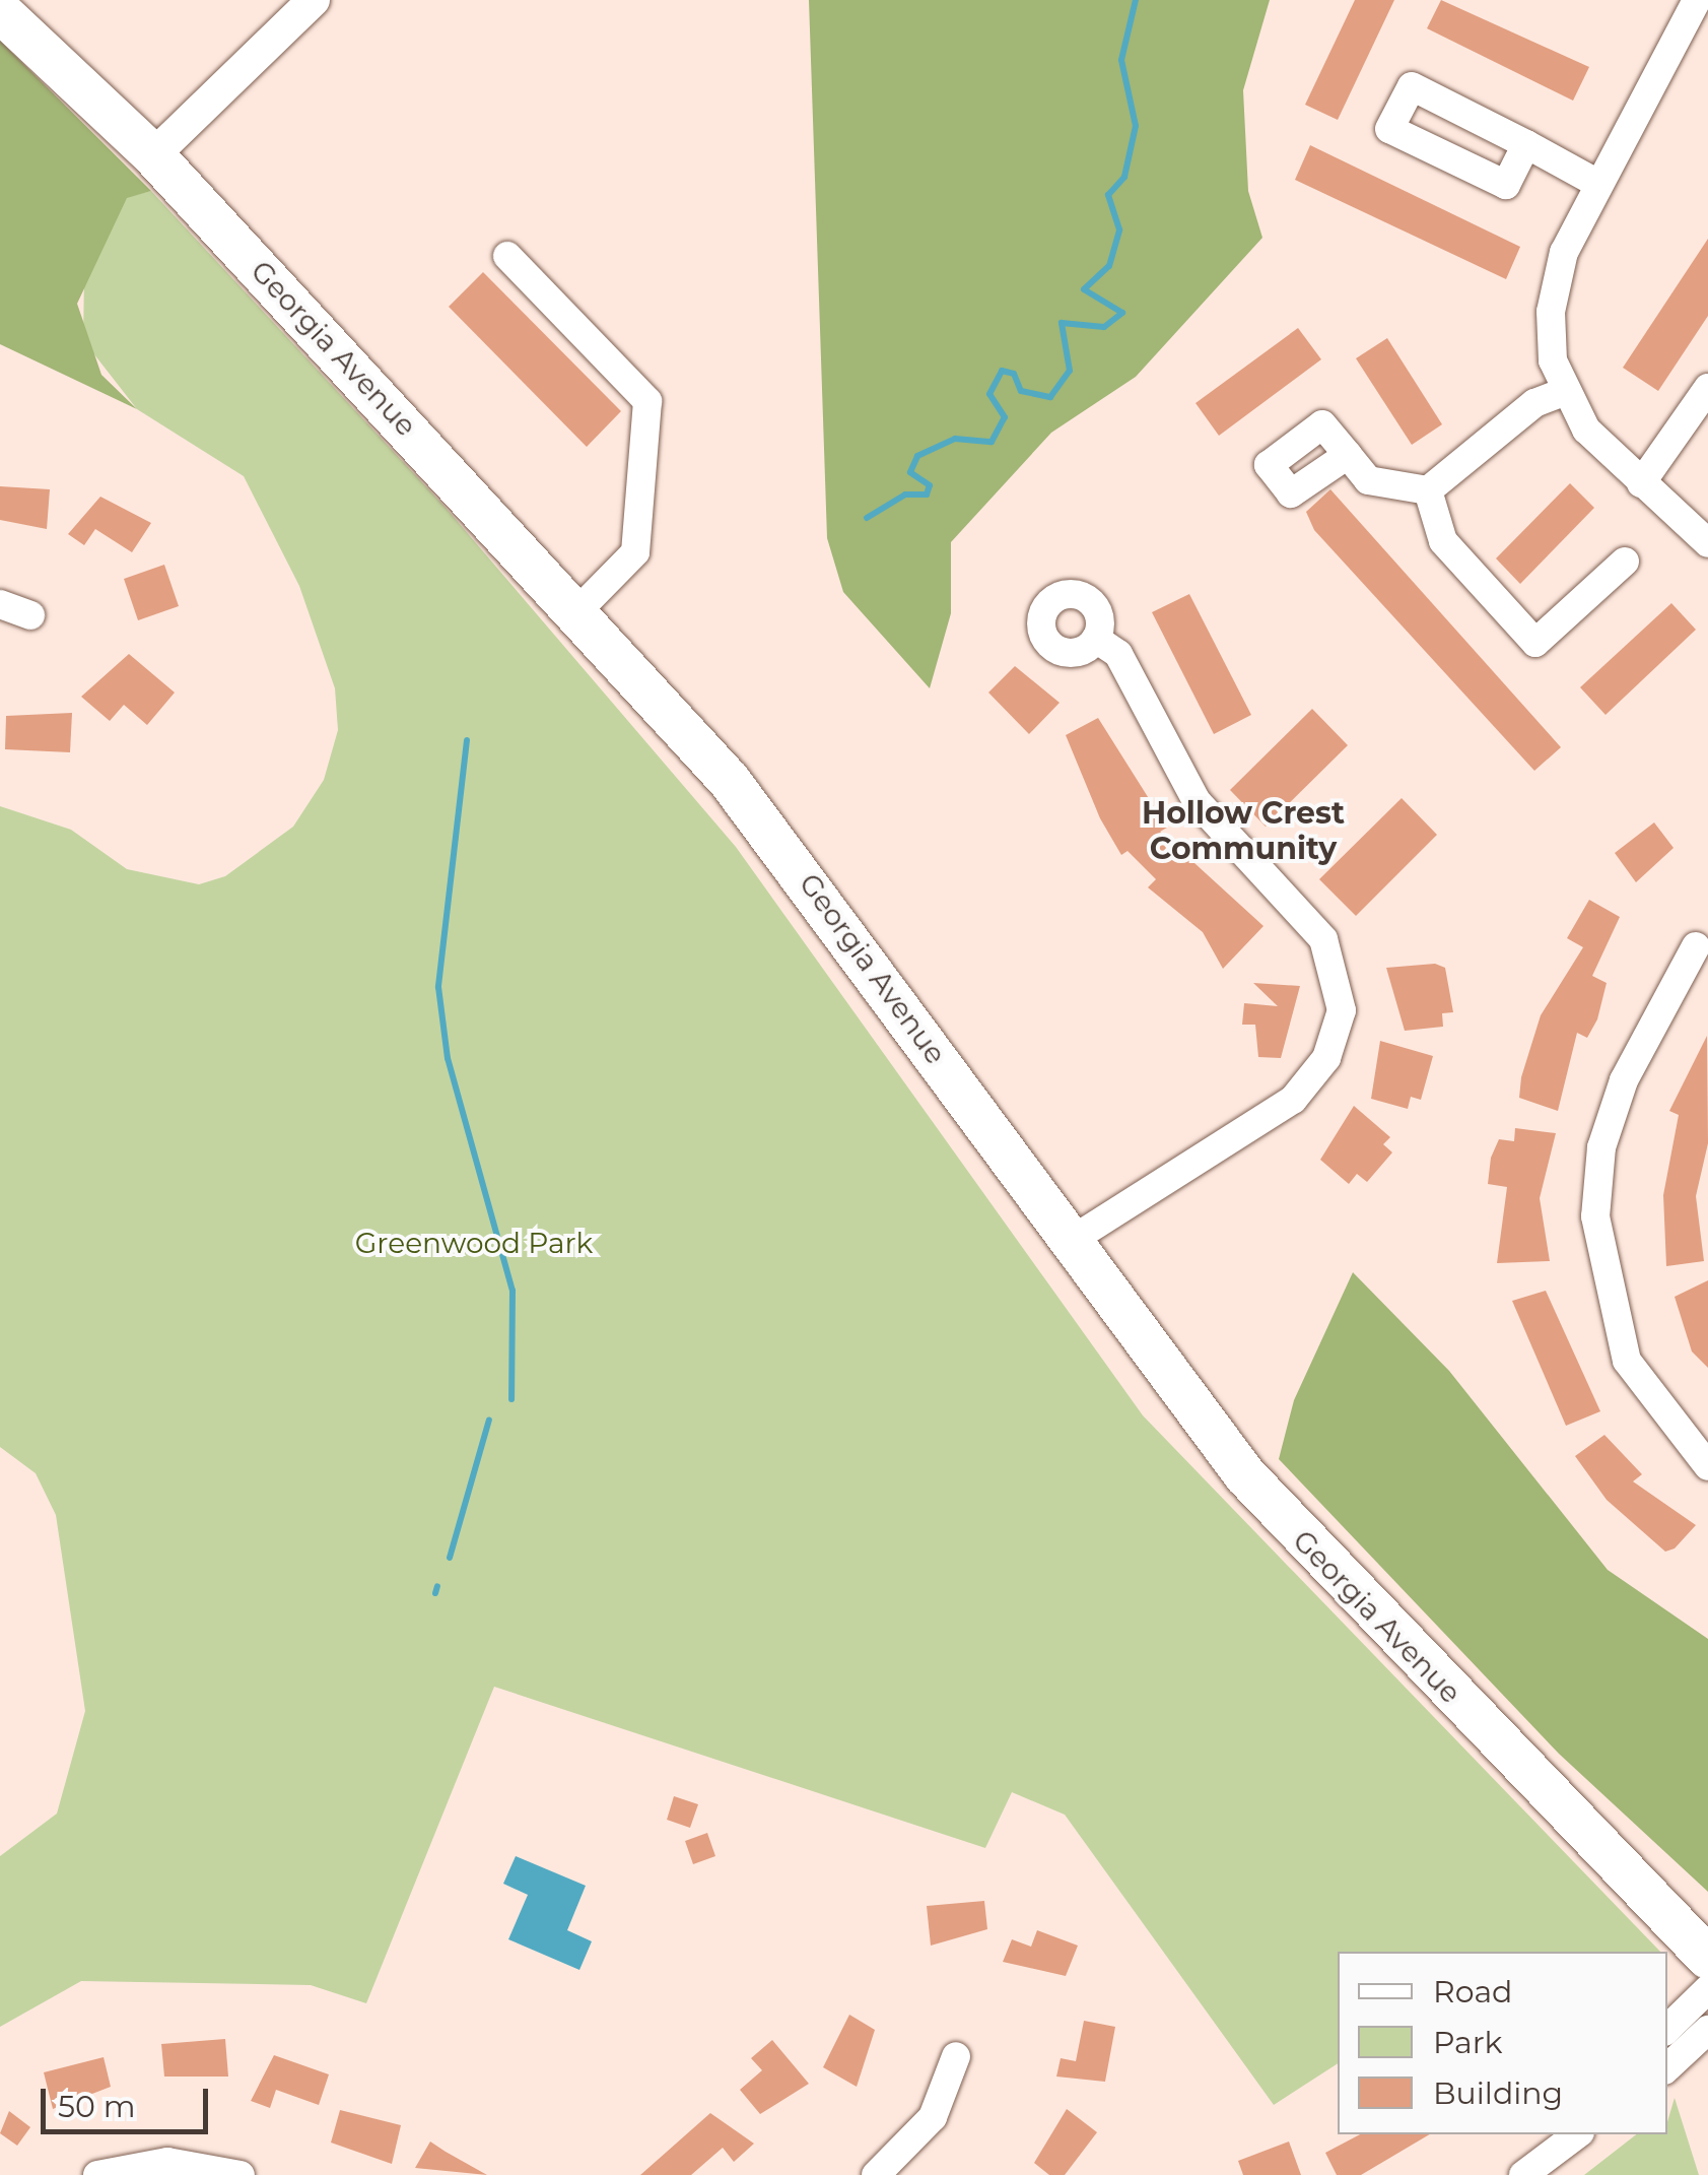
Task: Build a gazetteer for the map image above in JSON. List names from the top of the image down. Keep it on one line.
{"streets":{"main road":["Georgia Avenue"]},"districts":["Hollow Crest Community"],"parks":["Greenwood Park"],"legend":["Road","Park","Building"],"scale_bar":"50 m"}
